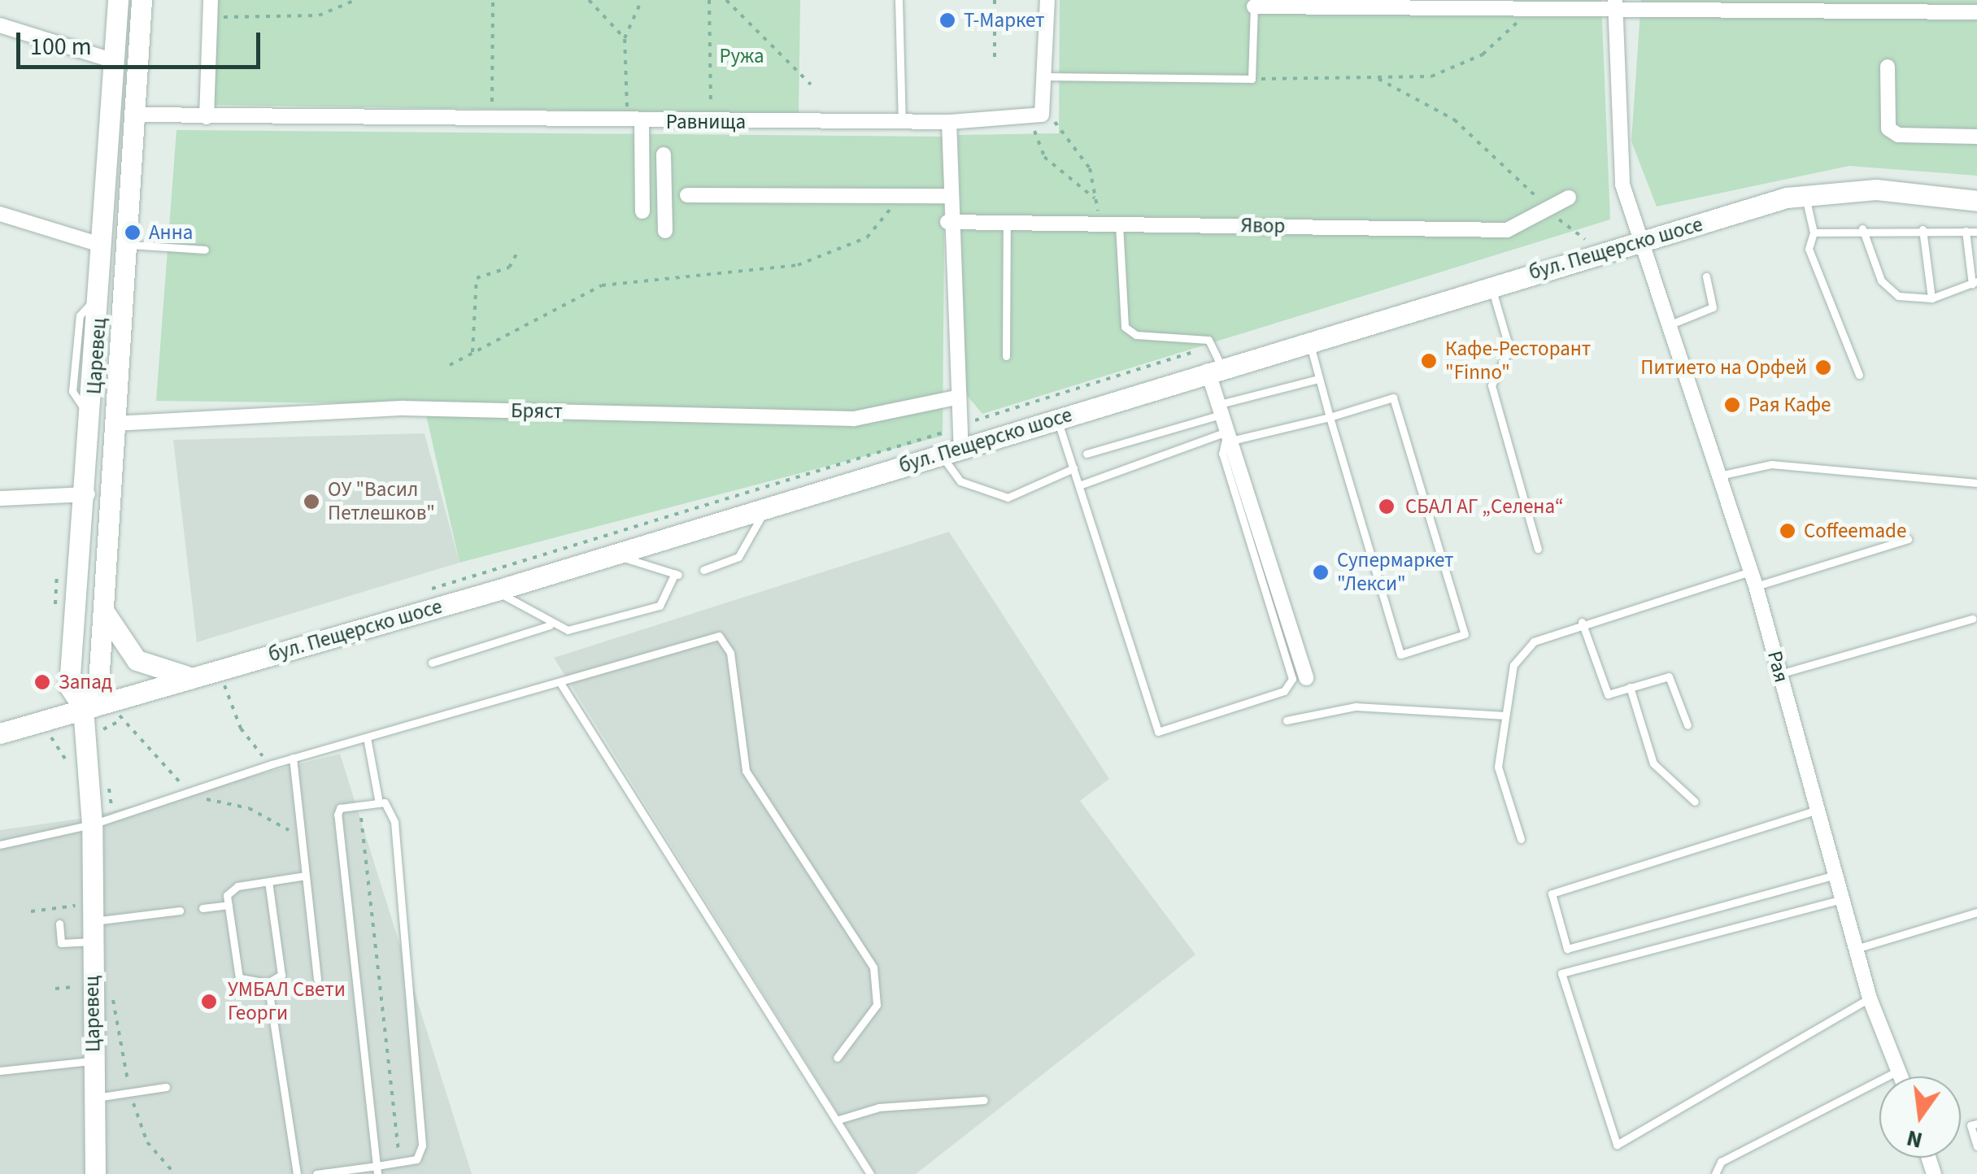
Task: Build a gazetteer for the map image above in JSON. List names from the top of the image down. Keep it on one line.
{"streets":{"main road":["бул. Пещерско шосе","Царевец"],"street":["Равнища","Явор","Бряст","Рая"]},"crossings":[["Равнища","Царевец"],["бул. Пещерско шосе","Царевец"],["бул. Пещерско шосе","Рая"],["Царевец","Бряст"]],"parks":["Ружа"],"places":["Т-Маркет","Анна","Кафе-Ресторант \"Finno\"","Питието на Орфей","Рая Кафе","ОУ \"Васил Петлешков\"","СБАЛ АГ „Селена“","Coffeemade","Супермаркет \"Лекси\"","Запад","УМБАЛ Свети Георги"],"scale_bar":"100 m","north":"bottom"}
